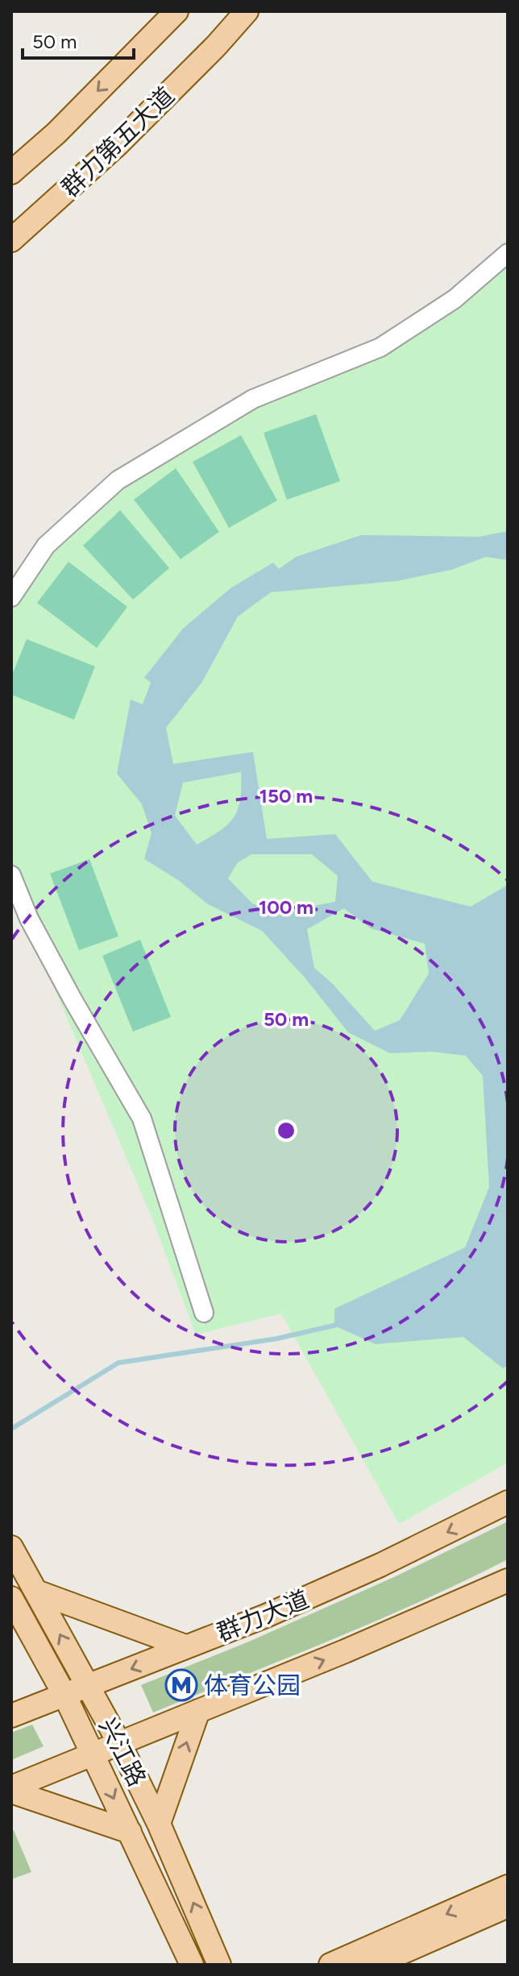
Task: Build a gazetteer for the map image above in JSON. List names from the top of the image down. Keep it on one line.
{"streets":{"main road":["群力第五大道","群力大道","兴江路"]},"crossings":[["群力大道","兴江路"]],"places":{"metro station":["体育公园"]},"scale_bar":"50 m","rings":["150 m","100 m","50 m"]}
